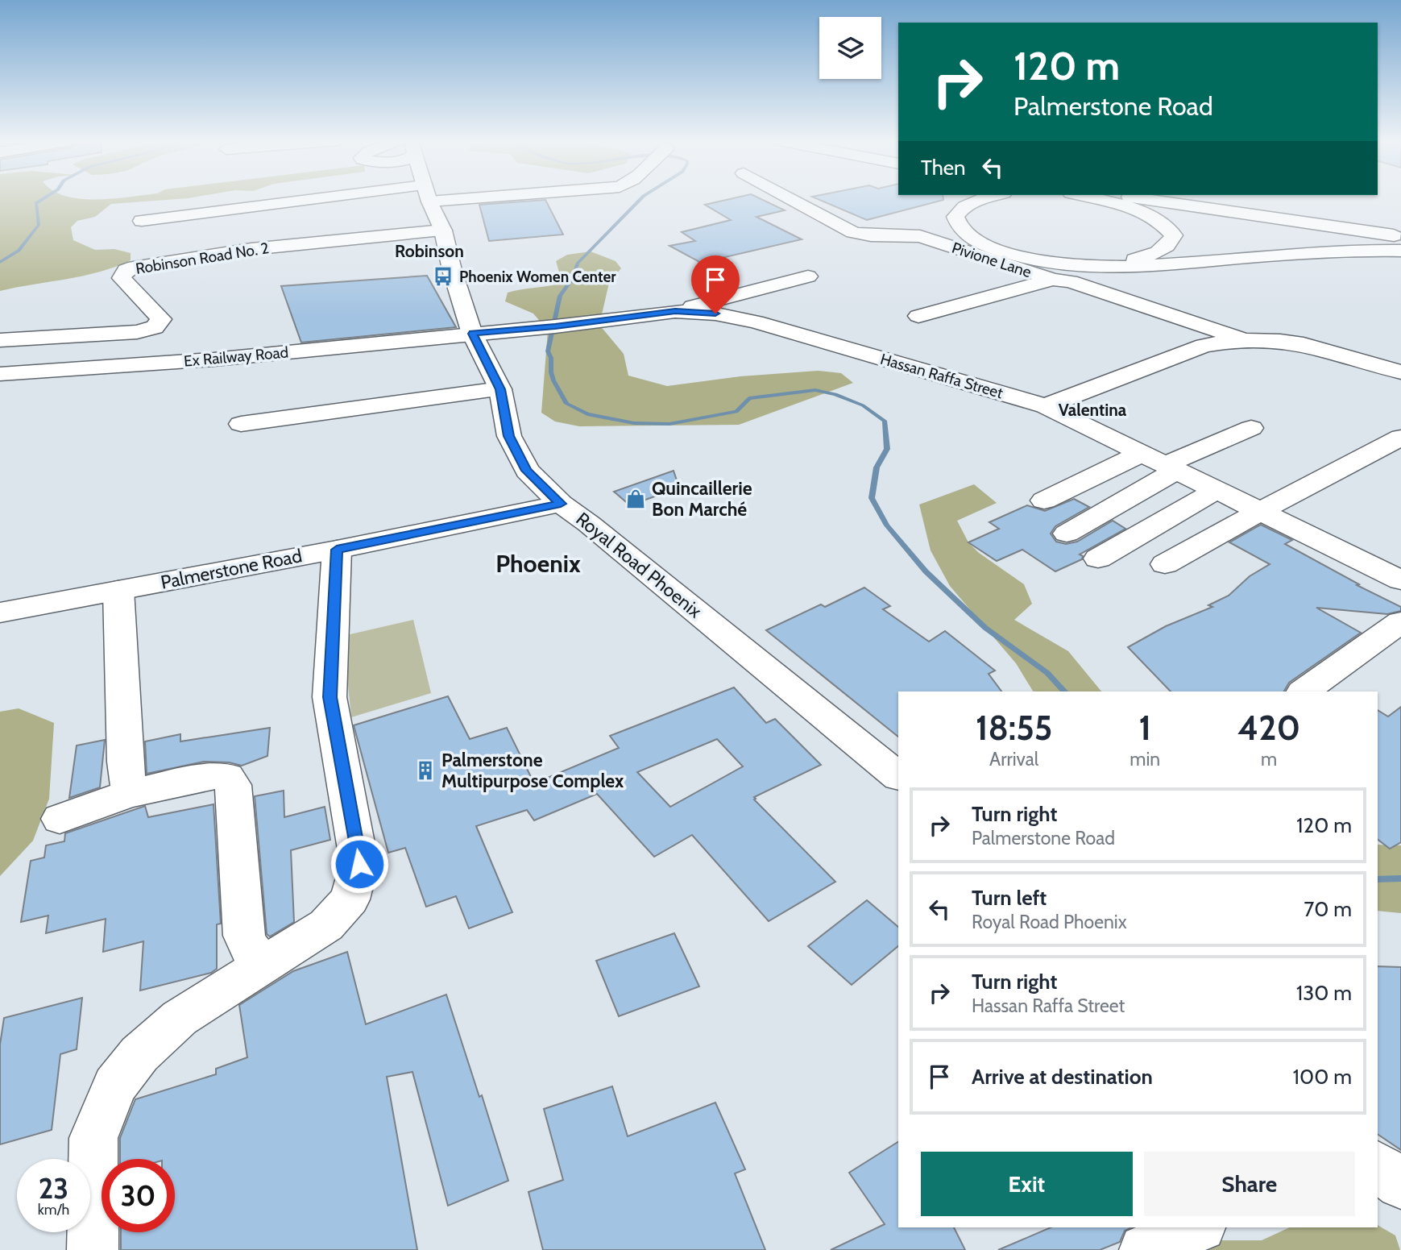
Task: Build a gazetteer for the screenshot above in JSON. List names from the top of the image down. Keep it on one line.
{"streets":{"main road":["Robinson Road No. 2","Pivione Lane","Ex Railway Road","Hassan Raffa Street","Royal Road Phoenix","Palmerstone Road"]},"crossings":[["Robinson Road No. 2","Royal Road Phoenix"],["Ex Railway Road","Hassan Raffa Street"],["Ex Railway Road","Royal Road Phoenix"],["Hassan Raffa Street","Royal Road Phoenix"],["Royal Road Phoenix","Palmerstone Road"]],"districts":["Robinson","Valentina","Phoenix"],"places":{"bus stop":["Phoenix Women Center"],"shop":["Quincaillerie Bon Marché"],"building":["Palmerstone Multipurpose Complex"]},"page":{"turn":["120 m","Palmerstone Road"],"then":"Then","eta":["18:55","Arrival","1","min","420","m"],"list":[{"name":"Turn right","note":"Palmerstone Road","value":"120 m"},{"name":"Turn left","note":"Royal Road Phoenix","value":"70 m"},{"name":"Turn right","note":"Hassan Raffa Street","value":"130 m"},{"name":"Arrive at destination","value":"100 m"}],"buttons":["Exit","Share"],"speed":"23 km/h","limit":"30"}}
